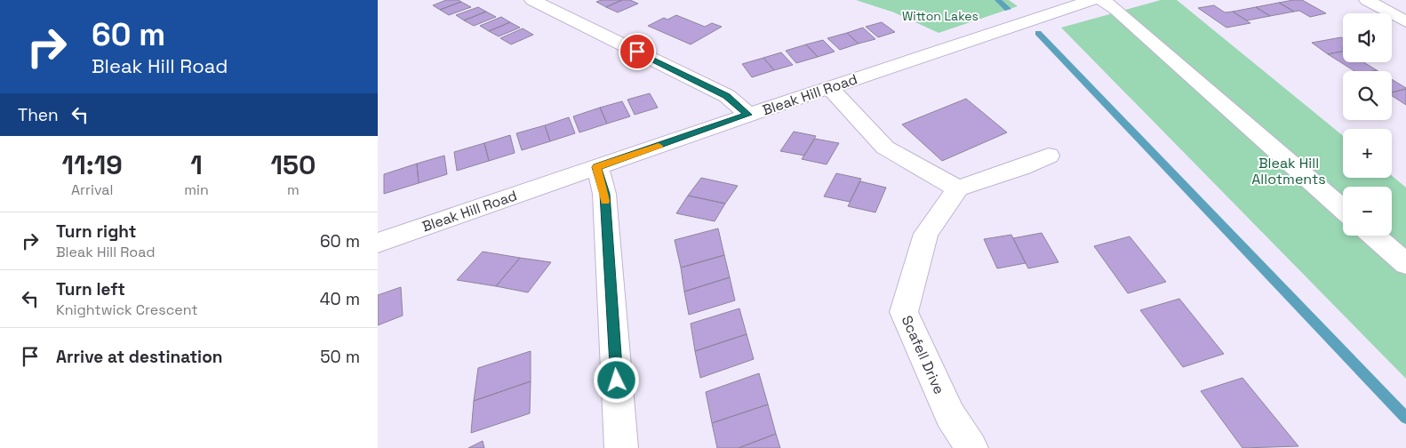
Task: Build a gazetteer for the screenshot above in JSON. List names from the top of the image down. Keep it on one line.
{"streets":{"street":["Bleak Hill Road","Scafell Drive"]},"parks":["Witton Lakes","Bleak Hill Allotments"],"page":{"turn":["60 m","Bleak Hill Road"],"map_buttons":["+","−"],"then":"Then","eta":["11:19","Arrival","1","min","150","m"],"list":[{"name":"Turn right","note":"Bleak Hill Road","value":"60 m"},{"name":"Turn left","note":"Knightwick Crescent","value":"40 m"},{"name":"Arrive at destination","value":"50 m"}]}}
